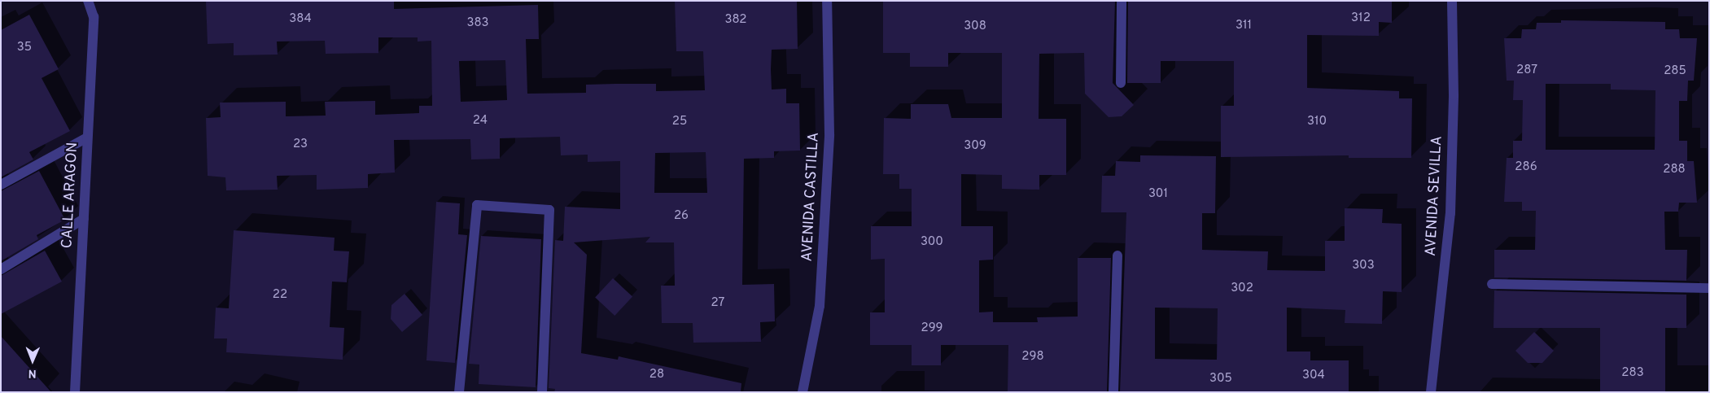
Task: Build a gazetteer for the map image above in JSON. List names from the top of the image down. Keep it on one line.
{"streets":{"street":["CALLE ARAGON","AVENIDA SEVILLA","AVENIDA CASTILLA"]},"house_numbers":["312","384","382","383","311","308","35","287","285","24","25","310","23","309","286","288","301","26","300","303","302","22","27","299","298","283","28","304","305"],"north":"bottom"}
